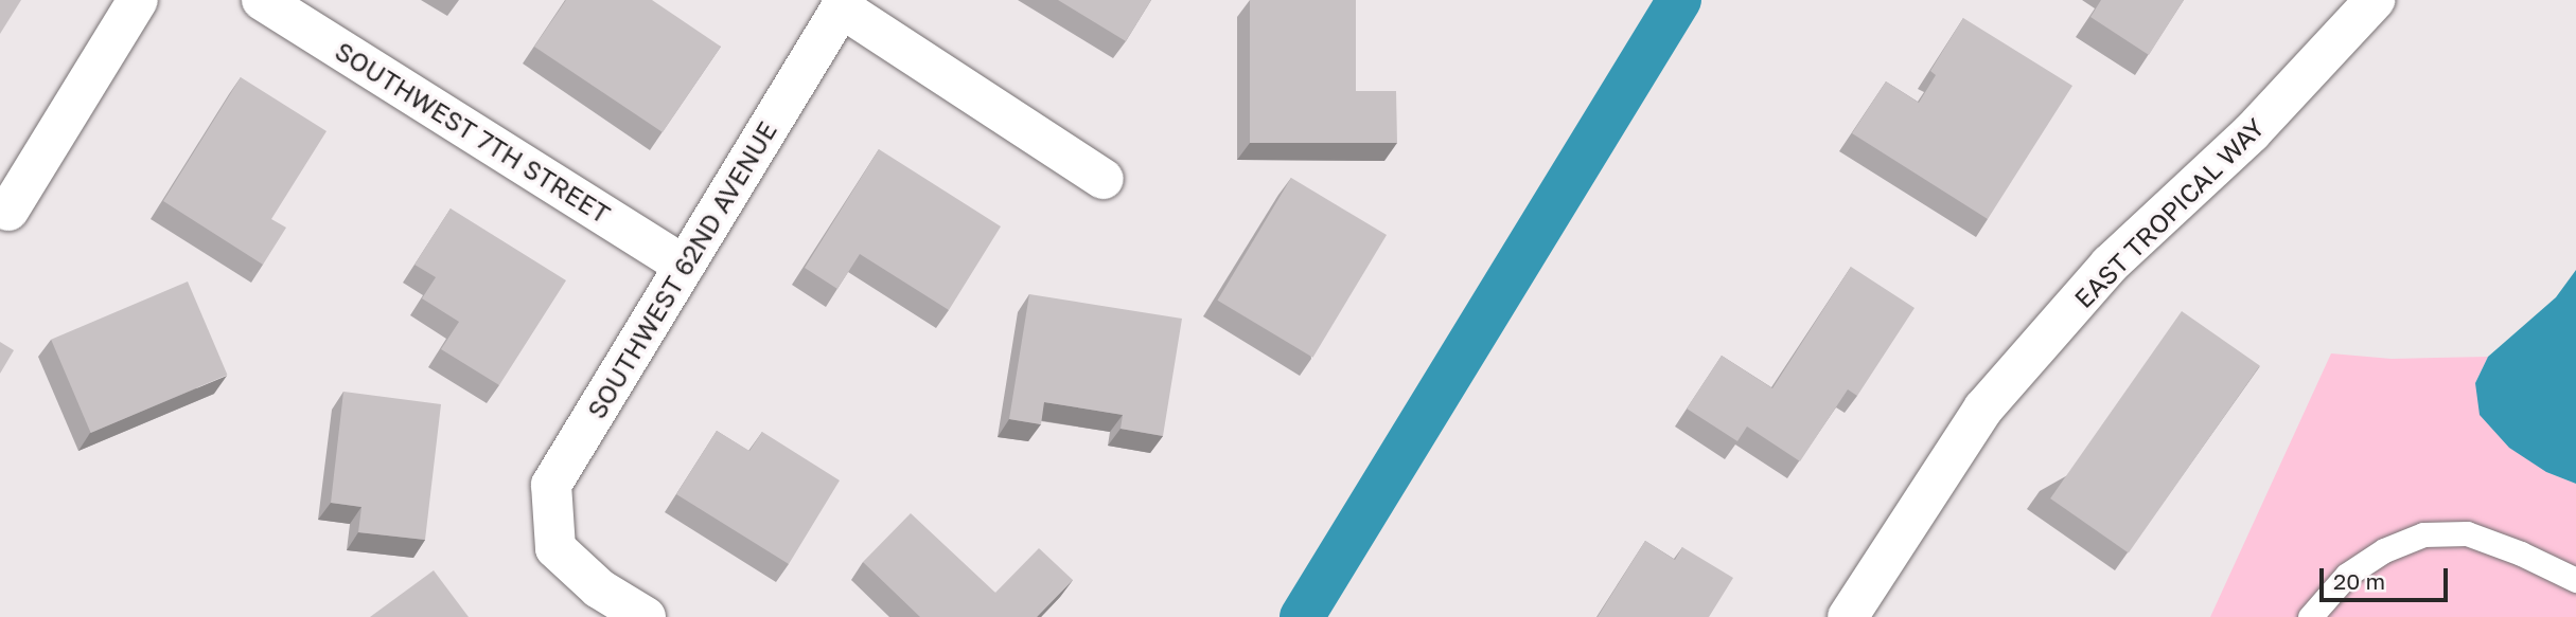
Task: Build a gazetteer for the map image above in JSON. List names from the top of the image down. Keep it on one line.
{"streets":{"street":["SOUTHWEST 7TH STREET","EAST TROPICAL WAY","SOUTHWEST 62ND AVENUE"]},"crossings":[["SOUTHWEST 7TH STREET","SOUTHWEST 62ND AVENUE"]],"scale_bar":"20 m"}
